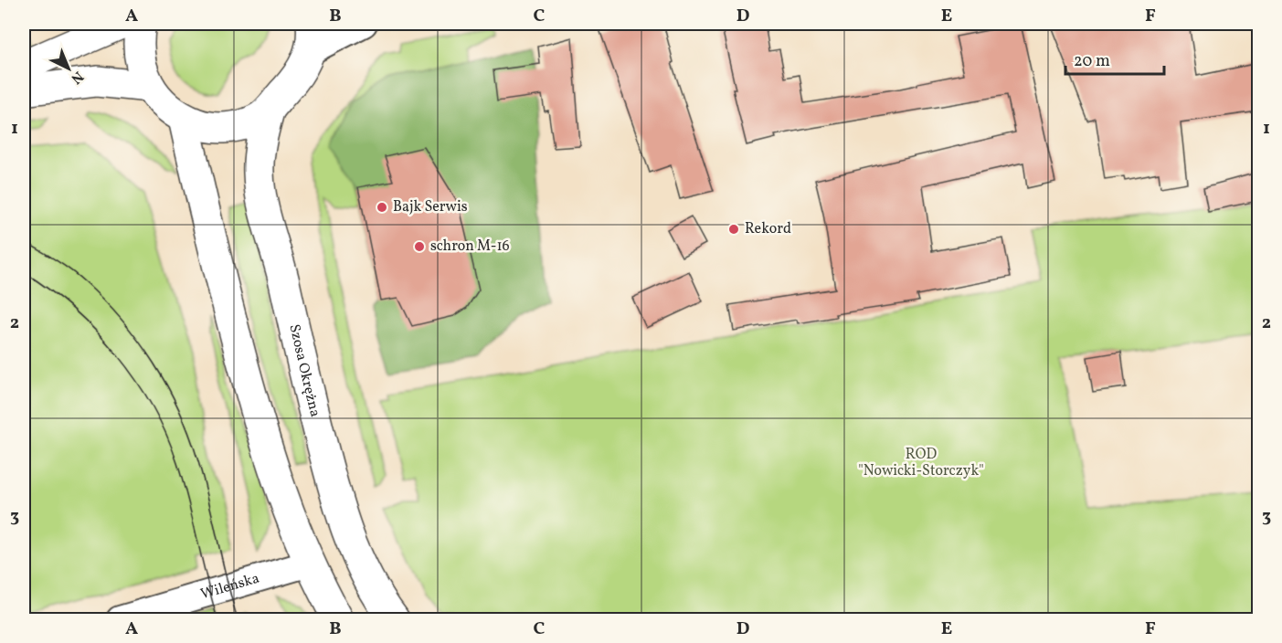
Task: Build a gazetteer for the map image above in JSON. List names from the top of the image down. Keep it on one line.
{"streets":{"street":["Szosa Okrężna","Wileńska"]},"parks":["ROD \"Nowicki-Storczyk\""],"places":["Bajk Serwis","Rekord","schron M-16"],"scale_bar":"20 m","north":"bottom right","grid":{"columns":["A","B","C","D","E","F"],"rows":["1","2","3"]}}
